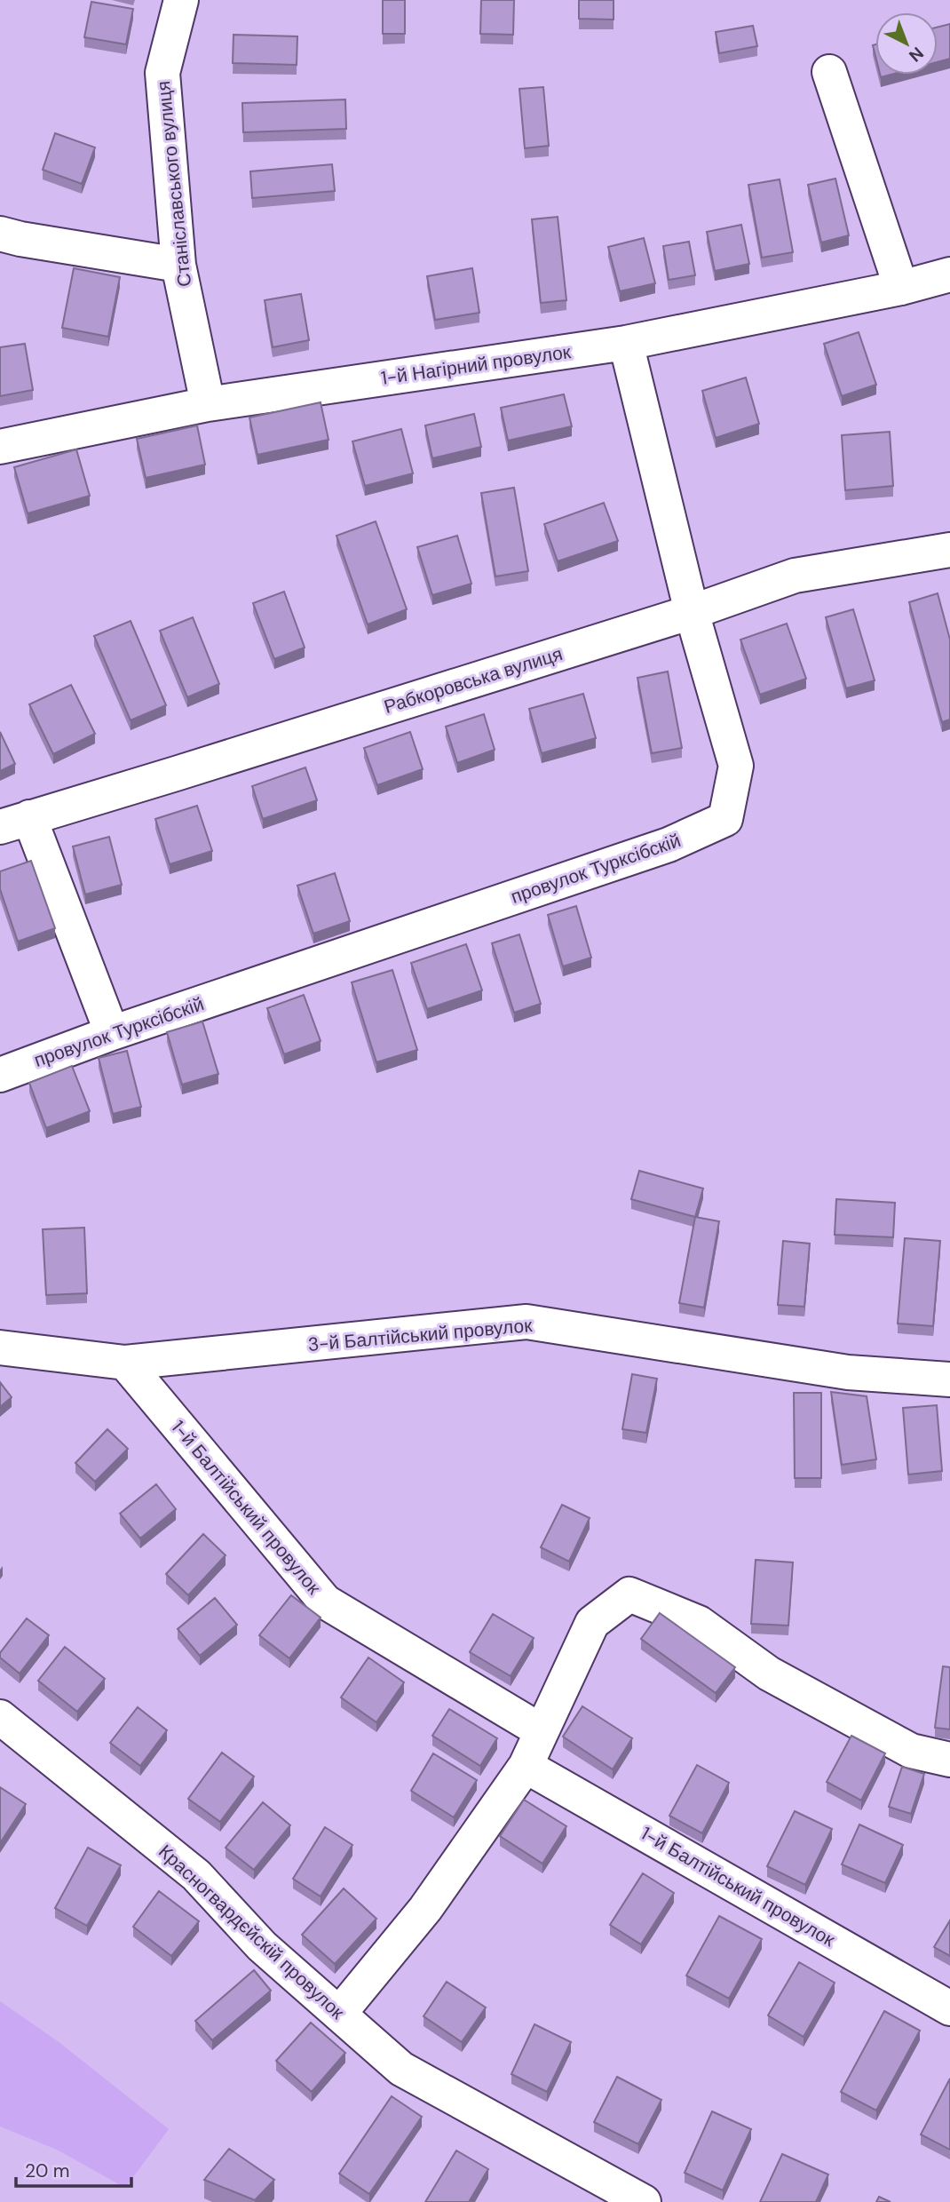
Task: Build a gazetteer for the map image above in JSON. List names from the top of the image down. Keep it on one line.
{"streets":{"street":["Станіславського вулиця","1-й Нагірний провулок","Рабкоровська вулиця","провулок Турксібскій","3-й Балтійський провулок","1-й Балтійський провулок","Красногвардєйскій провулок"]},"crossings":[["Станіславського вулиця","1-й Нагірний провулок"],["1-й Нагірний провулок","провулок Турксібскій"],["Рабкоровська вулиця","провулок Турксібскій"],["3-й Балтійський провулок","1-й Балтійський провулок"]],"scale_bar":"20 m","north":"bottom right"}
